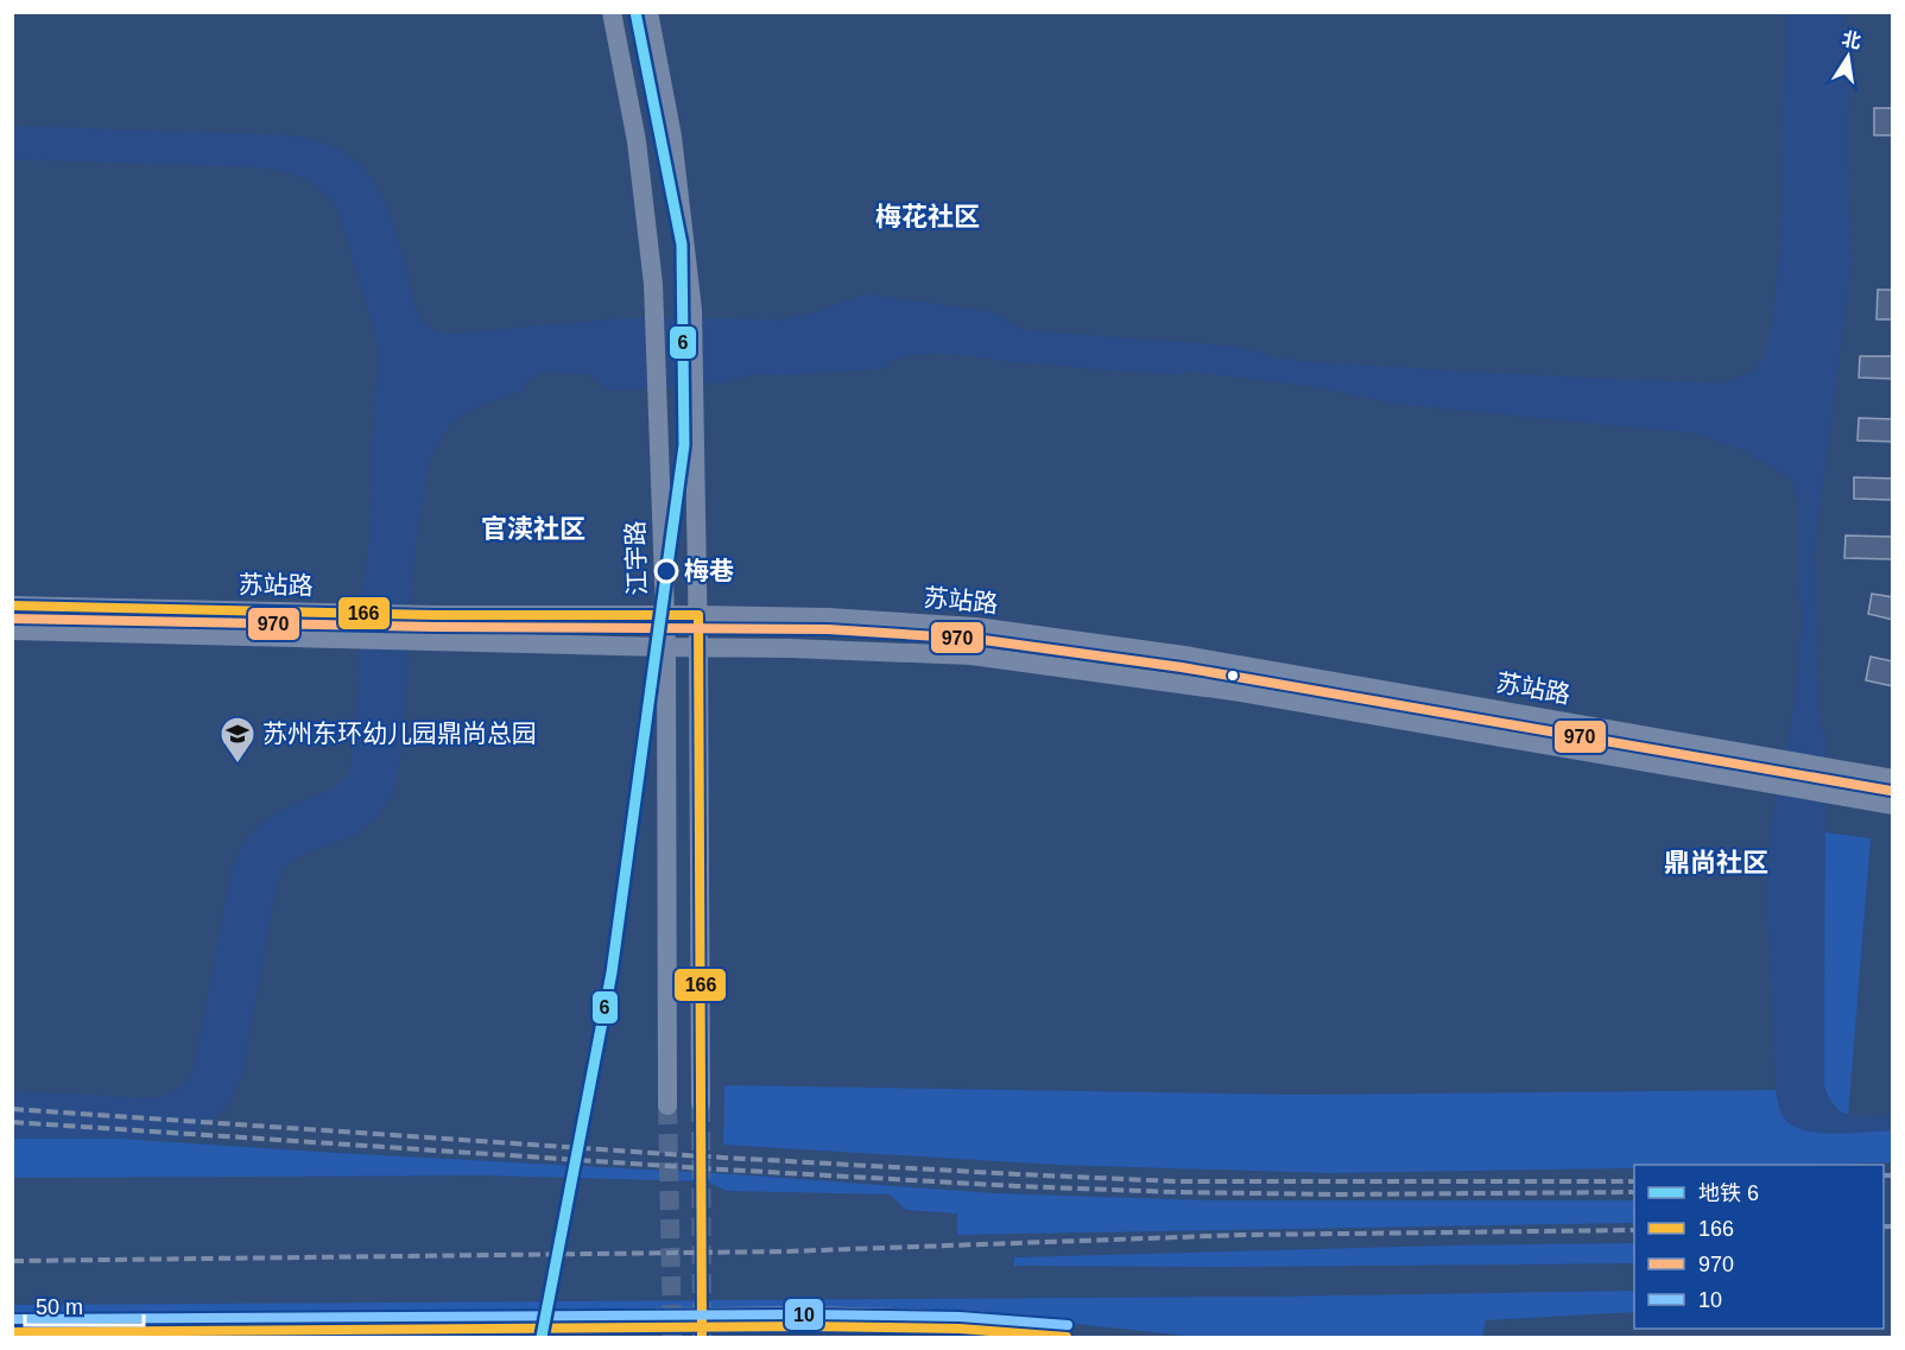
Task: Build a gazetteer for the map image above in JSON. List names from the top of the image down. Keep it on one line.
{"streets":{"main road":["江宇路","苏站路"]},"crossings":[["江宇路","苏站路"]],"districts":["梅花社区","官渎社区","鼎尚社区"],"places":{"other":["梅巷"],"school or university":["苏州东环幼儿园鼎尚总园"]},"lines":["metro line 6","transit line 166","transit line 970","transit line 10"],"legend":["地铁 6","166","970","10"],"scale_bar":"50 m","north":"top"}
